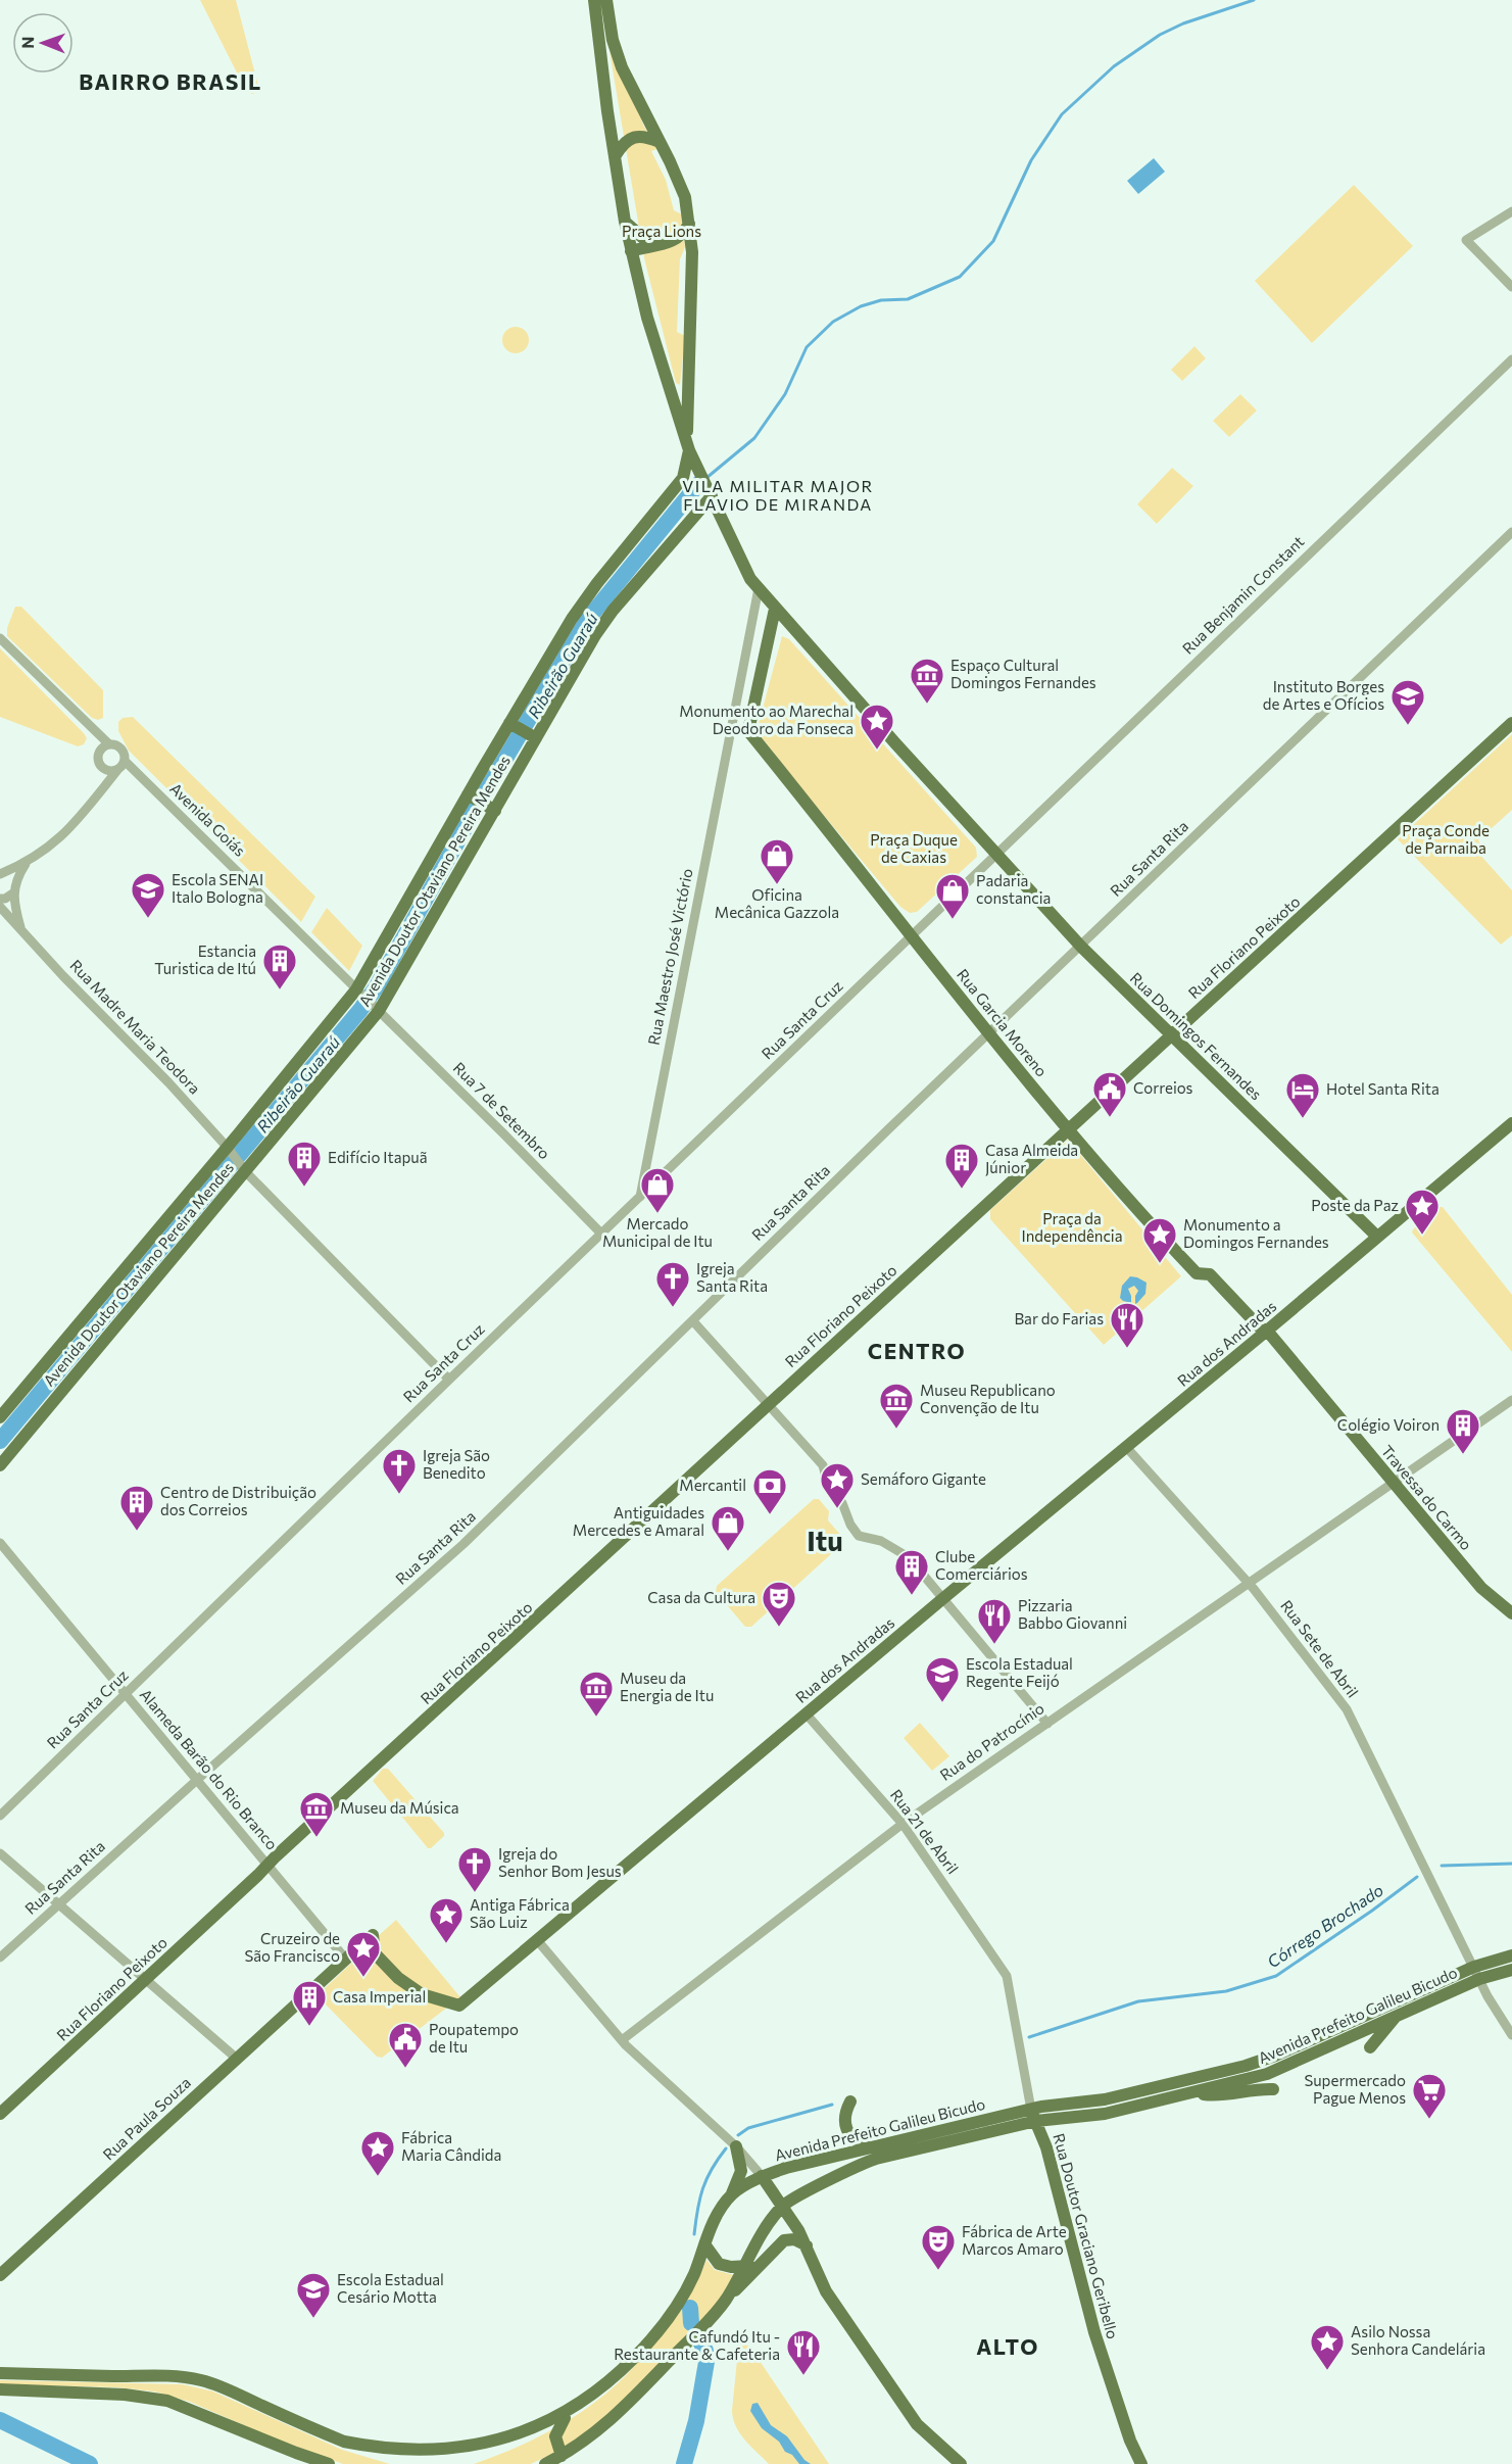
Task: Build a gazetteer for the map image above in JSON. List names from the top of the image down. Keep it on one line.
{"streets":{"main road":["Avenida Doutor Otaviano Pereira Mendes","Rua Floriano Peixoto","Rua Garcia Moreno","Rua Domingos Fernandes","Rua dos Andradas","Travessa do Carmo","Avenida Prefeito Galileu Bicudo","Rua Paula Souza","Rua Doutor Graciano Geribello"],"street":["Rua Benjamin Constant","Avenida Goiás","Rua Santa Rita","Rua Maestro José Victório","Rua Santa Cruz","Rua Madre Maria Teodora","Rua 7 de Setembro","Rua Sete de Abril","Rua do Patrocínio","Alameda Barão do Rio Branco","Rua 21 de Abril"]},"crossings":[["Rua Benjamin Constant","Rua Domingos Fernandes"],["Avenida Goiás","Avenida Doutor Otaviano Pereira Mendes"],["Avenida Goiás","Rua 7 de Setembro"],["Rua Santa Rita","Rua Garcia Moreno"],["Rua Santa Rita","Rua Domingos Fernandes"],["Rua Santa Rita","Alameda Barão do Rio Branco"],["Avenida Doutor Otaviano Pereira Mendes","Rua Madre Maria Teodora"],["Avenida Doutor Otaviano Pereira Mendes","Rua 7 de Setembro"],["Rua Floriano Peixoto","Rua Garcia Moreno"],["Rua Floriano Peixoto","Rua Domingos Fernandes"],["Rua Floriano Peixoto","Travessa do Carmo"],["Rua Floriano Peixoto","Alameda Barão do Rio Branco"],["Rua Maestro José Victório","Rua Santa Cruz"],["Rua Santa Cruz","Rua Garcia Moreno"],["Rua Santa Cruz","Rua 7 de Setembro"],["Rua Santa Cruz","Alameda Barão do Rio Branco"],["Rua Garcia Moreno","Travessa do Carmo"],["Rua Domingos Fernandes","Rua dos Andradas"],["Rua dos Andradas","Travessa do Carmo"],["Rua dos Andradas","Rua Sete de Abril"],["Rua dos Andradas","Rua 21 de Abril"],["Travessa do Carmo","Rua do Patrocínio"],["Rua Sete de Abril","Rua do Patrocínio"],["Rua Sete de Abril","Avenida Prefeito Galileu Bicudo"],["Rua do Patrocínio","Rua 21 de Abril"],["Alameda Barão do Rio Branco","Rua Paula Souza"],["Rua 21 de Abril","Rua Doutor Graciano Geribello"],["Avenida Prefeito Galileu Bicudo","Rua Doutor Graciano Geribello"]],"districts":["BAIRRO BRASIL","VILA MILITAR MAJOR FLAVIO DE MIRANDA","CENTRO","Itu","ALTO"],"water":["Ribeirão Guaraú","Córrego Brochado"],"parks":["Praça Lions","Praça Conde de Parnaiba","Praça Duque de Caxias","Praça da Independência"],"places":{"museum":["Espaço Cultural Domingos Fernandes","Museu Republicano Convenção de Itu","Museu da Energia de Itu","Museu da Música"],"school or university":["Instituto Borges de Artes e Ofícios","Escola SENAI Italo Bologna","Escola Estadual Regente Feijó","Escola Estadual Cesário Motta"],"place":["Monumento ao Marechal Deodoro da Fonseca","Poste da Paz","Monumento a Domingos Fernandes","Semáforo Gigante","Antiga Fábrica São Luiz","Cruzeiro de São Francisco","Fábrica Maria Cândida","Asilo Nossa Senhora Candelária"],"shop":["Oficina Mecânica Gazzola","Padaria constancia","Mercado Municipal de Itu","Antiguidades Mercedes e Amaral"],"building":["Estancia Turistica de Itú","Edifício Itapuã","Casa Almeida Júnior","Colégio Voiron","Centro de Distribuição dos Correios","Clube Comerciários","Casa Imperial"],"public building":["Correios","Poupatempo de Itu"],"hotel":["Hotel Santa Rita"],"church":["Igreja Santa Rita","Igreja São Benedito","Igreja do Senhor Bom Jesus"],"restaurant":["Bar do Farias","Pizzaria Babbo Giovanni","Cafundó Itu - Restaurante & Cafeteria"],"bank":["Mercantil"],"theatre":["Casa da Cultura","Fábrica de Arte Marcos Amaro"],"supermarket":["Supermercado Pague Menos"]},"north":"left"}
